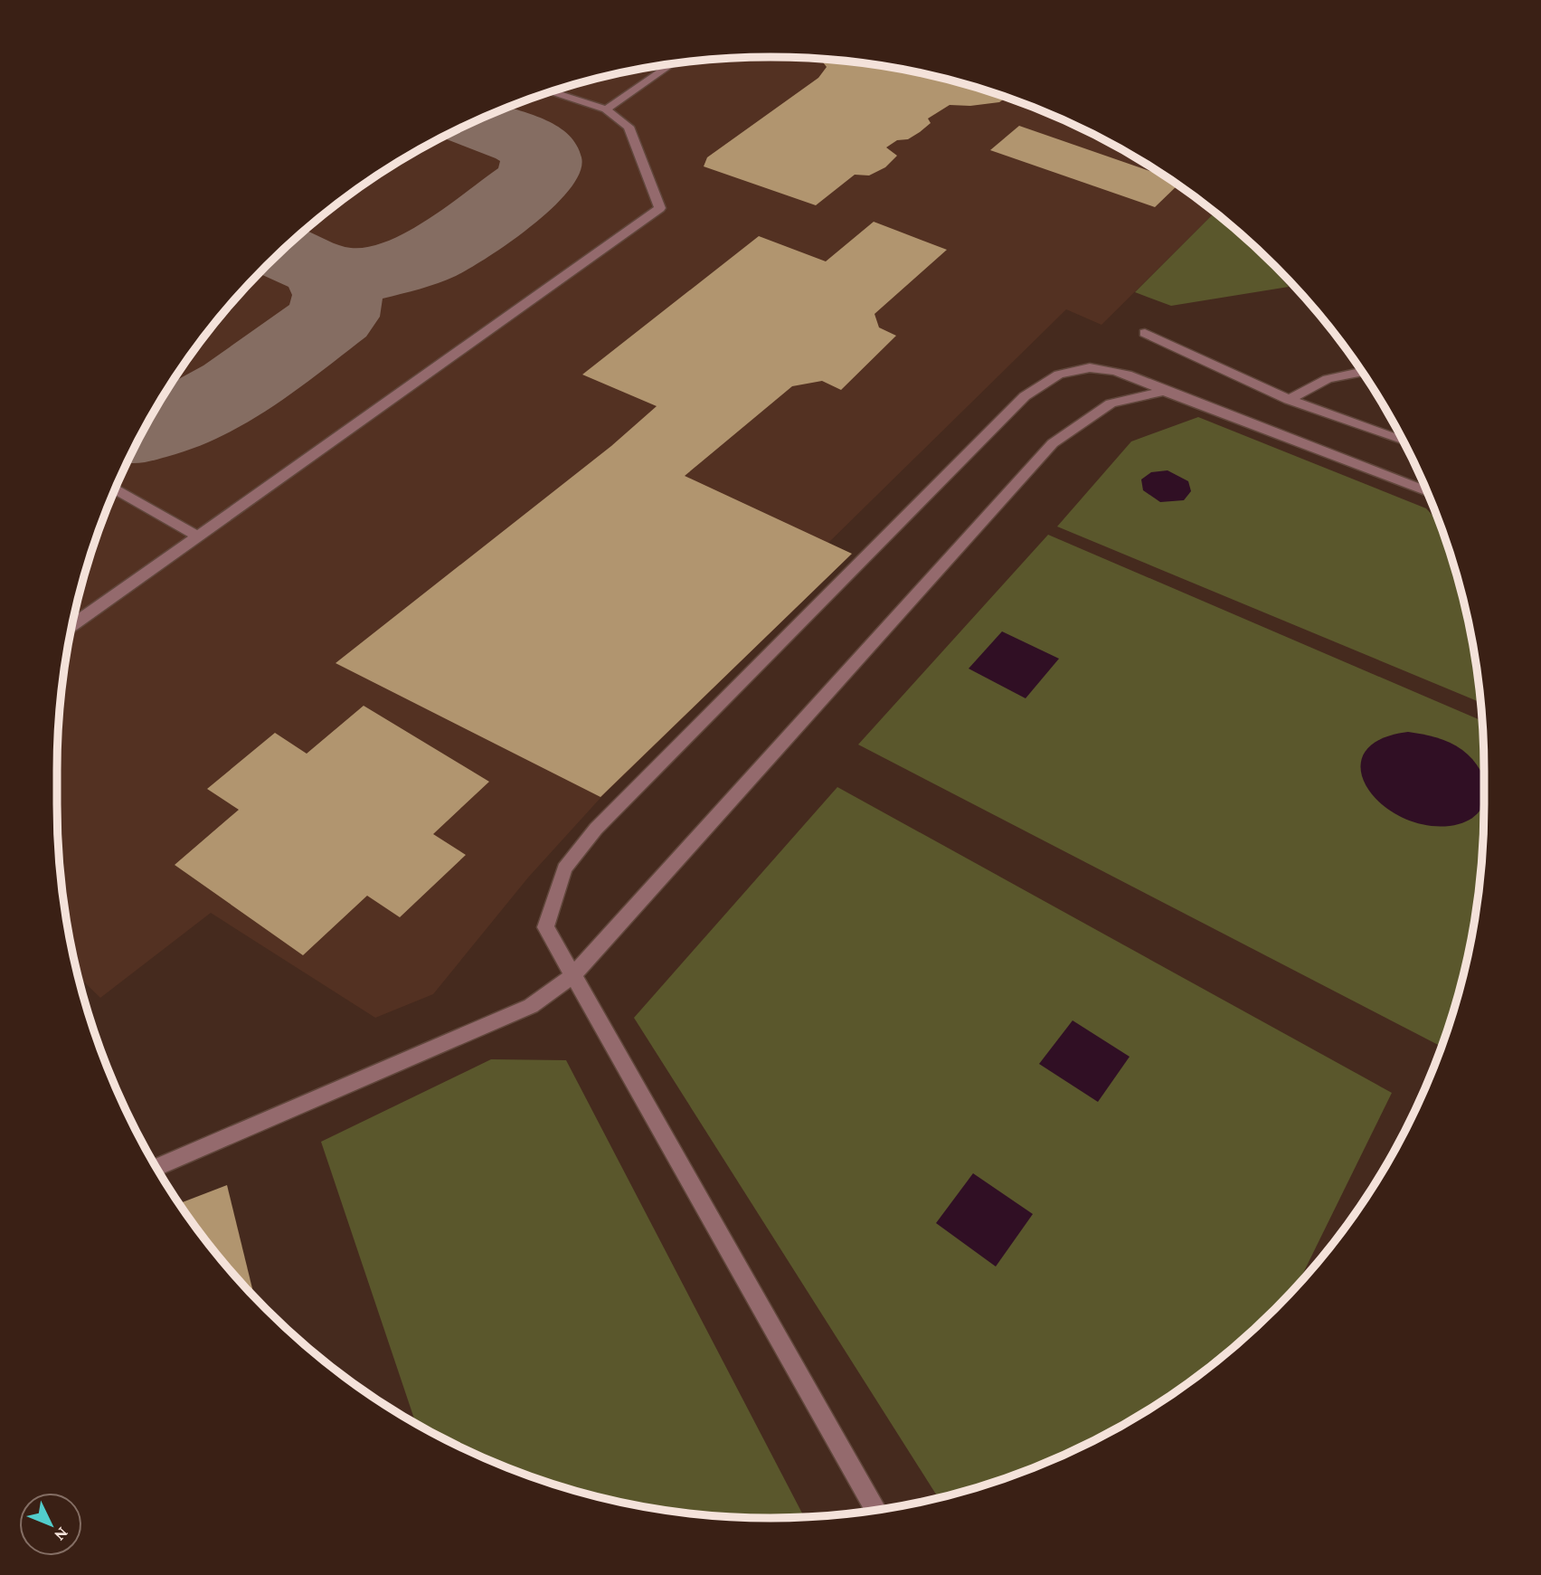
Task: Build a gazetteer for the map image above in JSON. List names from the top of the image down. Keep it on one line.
{"north":"bottom right"}
